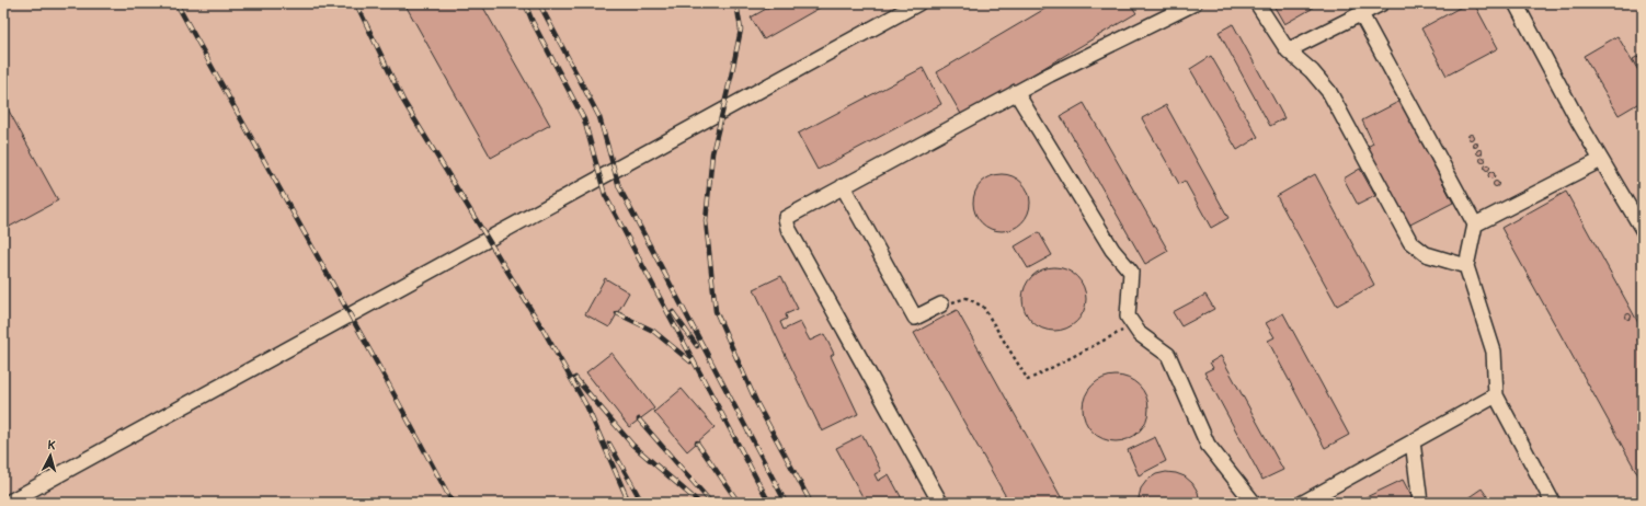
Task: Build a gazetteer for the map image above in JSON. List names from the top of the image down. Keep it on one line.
{"north":"top"}
